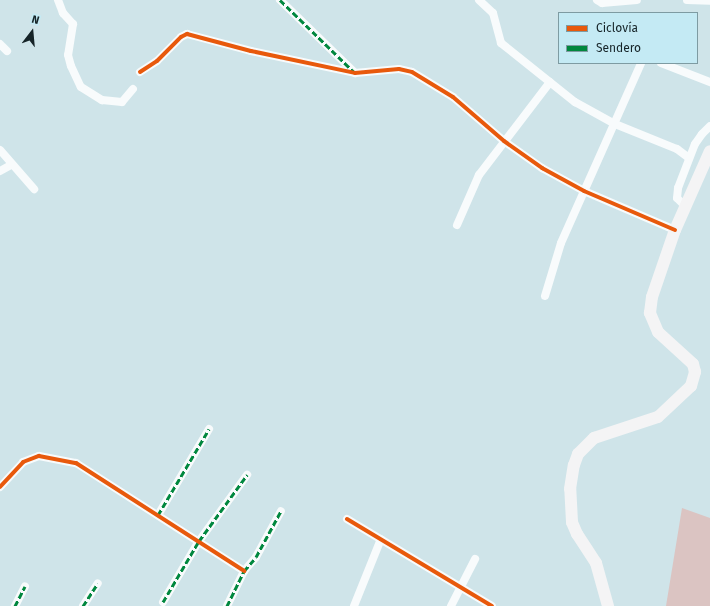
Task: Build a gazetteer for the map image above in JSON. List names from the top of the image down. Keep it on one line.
{"legend":["Ciclovía","Sendero"],"north":"top"}
